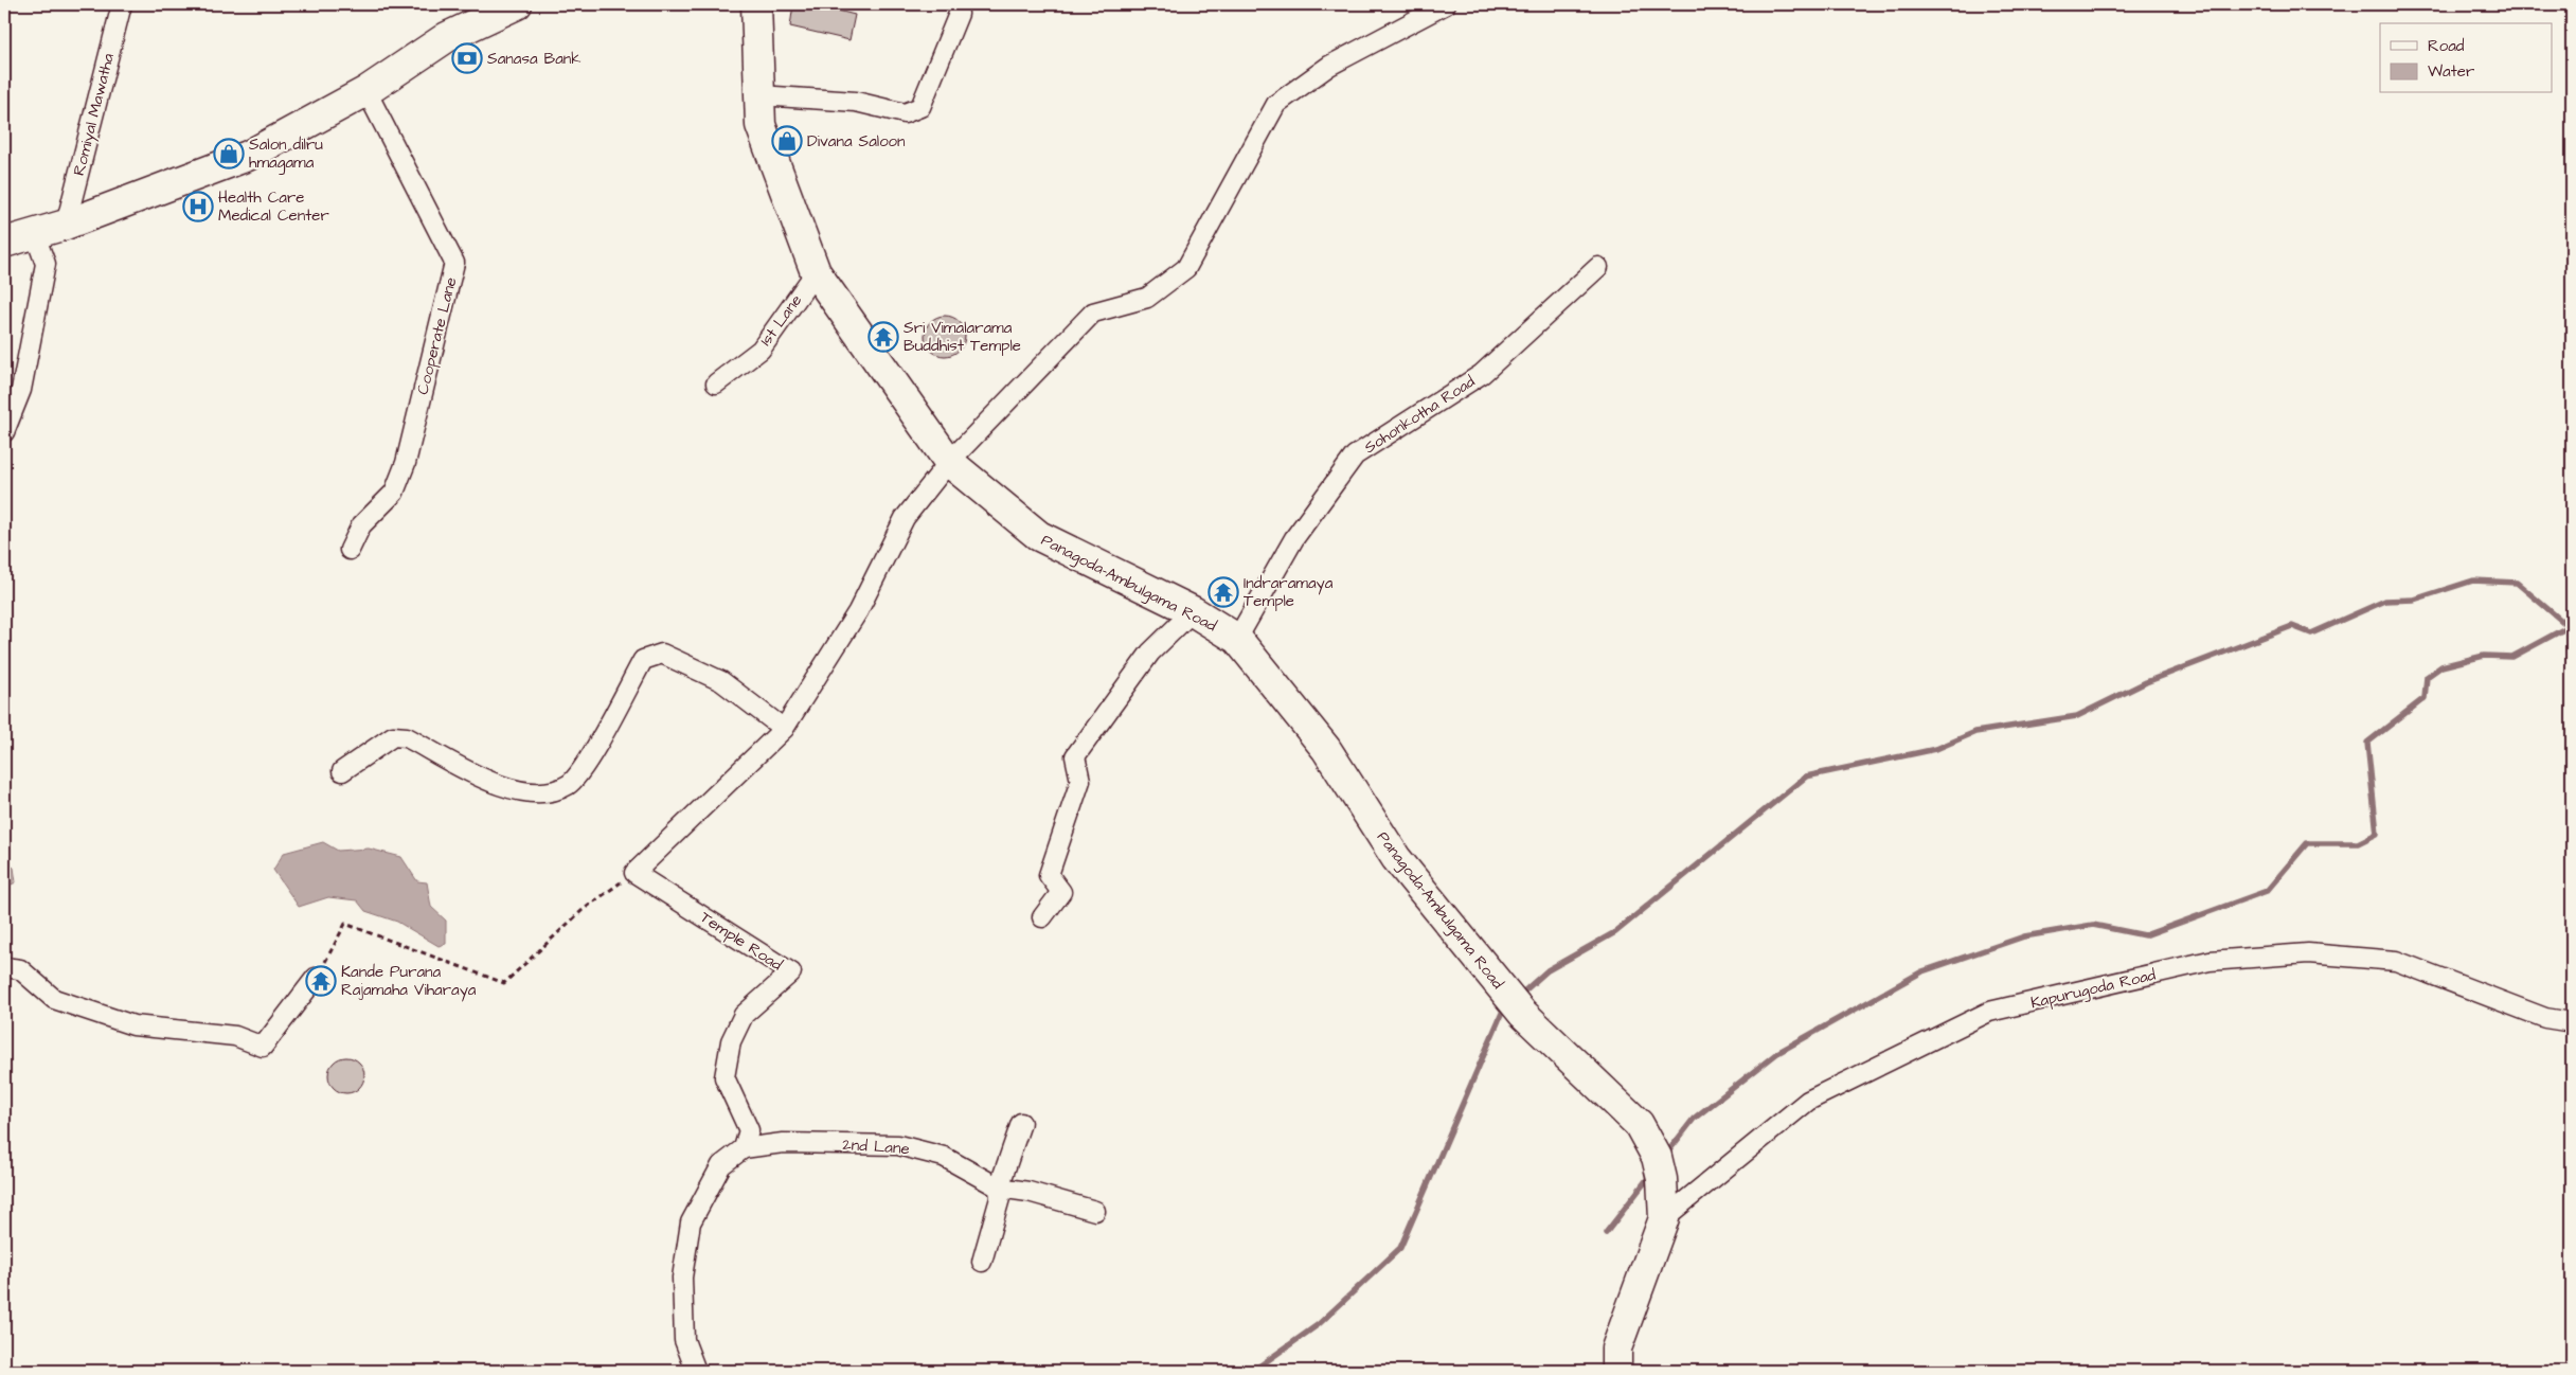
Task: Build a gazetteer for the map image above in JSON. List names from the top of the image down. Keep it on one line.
{"streets":{"main road":["Panagoda-Ambulgama Road"],"street":["Romiyal Mawatha","1st Lane","Cooperate Lane","Sohonkotha Road","Temple Road","Kapurugoda Road","2nd Lane"]},"crossings":[["1st Lane","Panagoda-Ambulgama Road"],["Sohonkotha Road","Panagoda-Ambulgama Road"],["Panagoda-Ambulgama Road","Kapurugoda Road"],["Temple Road","2nd Lane"]],"places":{"bank":["Sanasa Bank"],"shop":["Divana Saloon","Salon dilru hmagama"],"hospital":["Health Care Medical Center"],"temple":["Sri Vimalarama Buddhist Temple","Indraramaya Temple","Kande Purana Rajamaha Viharaya"]},"legend":["Road","Water"]}
